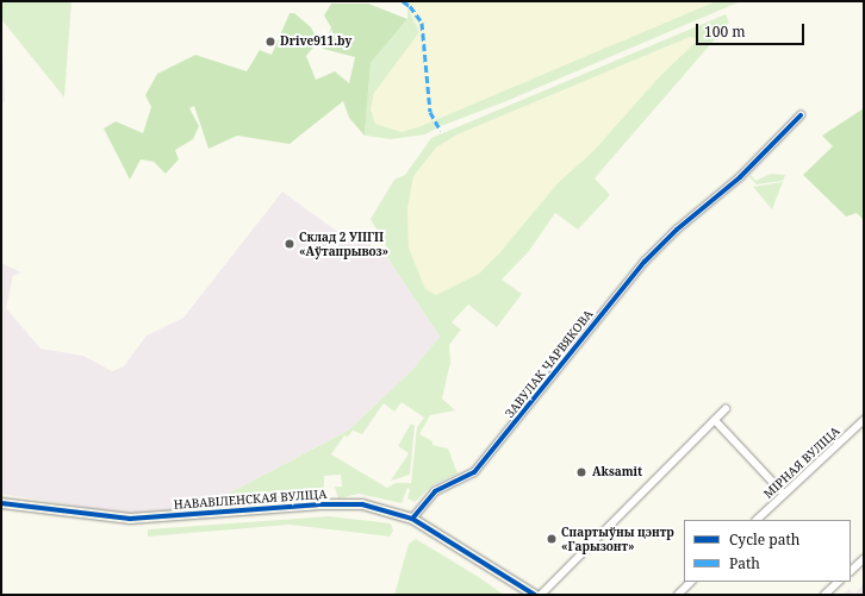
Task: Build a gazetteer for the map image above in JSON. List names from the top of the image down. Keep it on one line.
{"streets":{"street":["ЗАВУЛАК ЧАРВЯКОВА","МІРНАЯ ВУЛІЦА","НАВАВІЛЕНСКАЯ ВУЛІЦА"]},"crossings":[["ЗАВУЛАК ЧАРВЯКОВА","НАВАВІЛЕНСКАЯ ВУЛІЦА"]],"places":["Drive911.by","Склад 2 УПГП «Аўтапрывоз»","Aksamit","Спартыўны цэнтр «Гарызонт»"],"legend":["Cycle path","Path"],"scale_bar":"100 m"}
